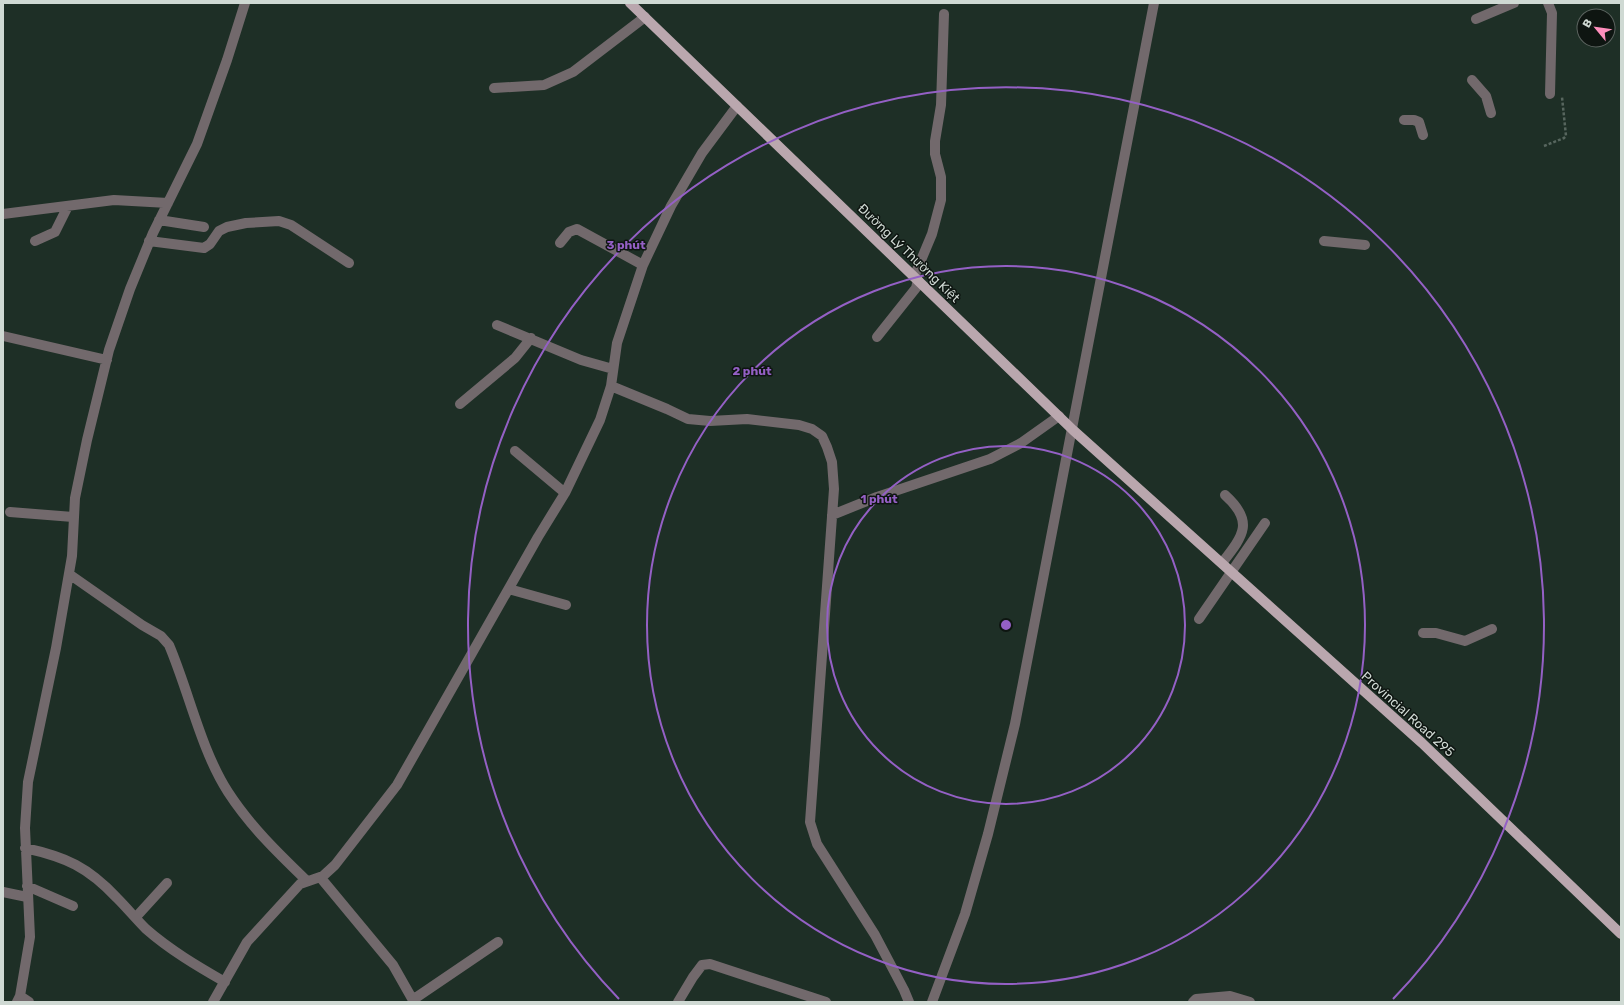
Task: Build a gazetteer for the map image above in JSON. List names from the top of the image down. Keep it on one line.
{"streets":{"main road":["Đường Lý Thường Kiệt","Provincial Road 295"]},"crossings":[["Đường Lý Thường Kiệt","Provincial Road 295"]],"north":"top left","rings":["3 phút","2 phút","1 phút"]}
